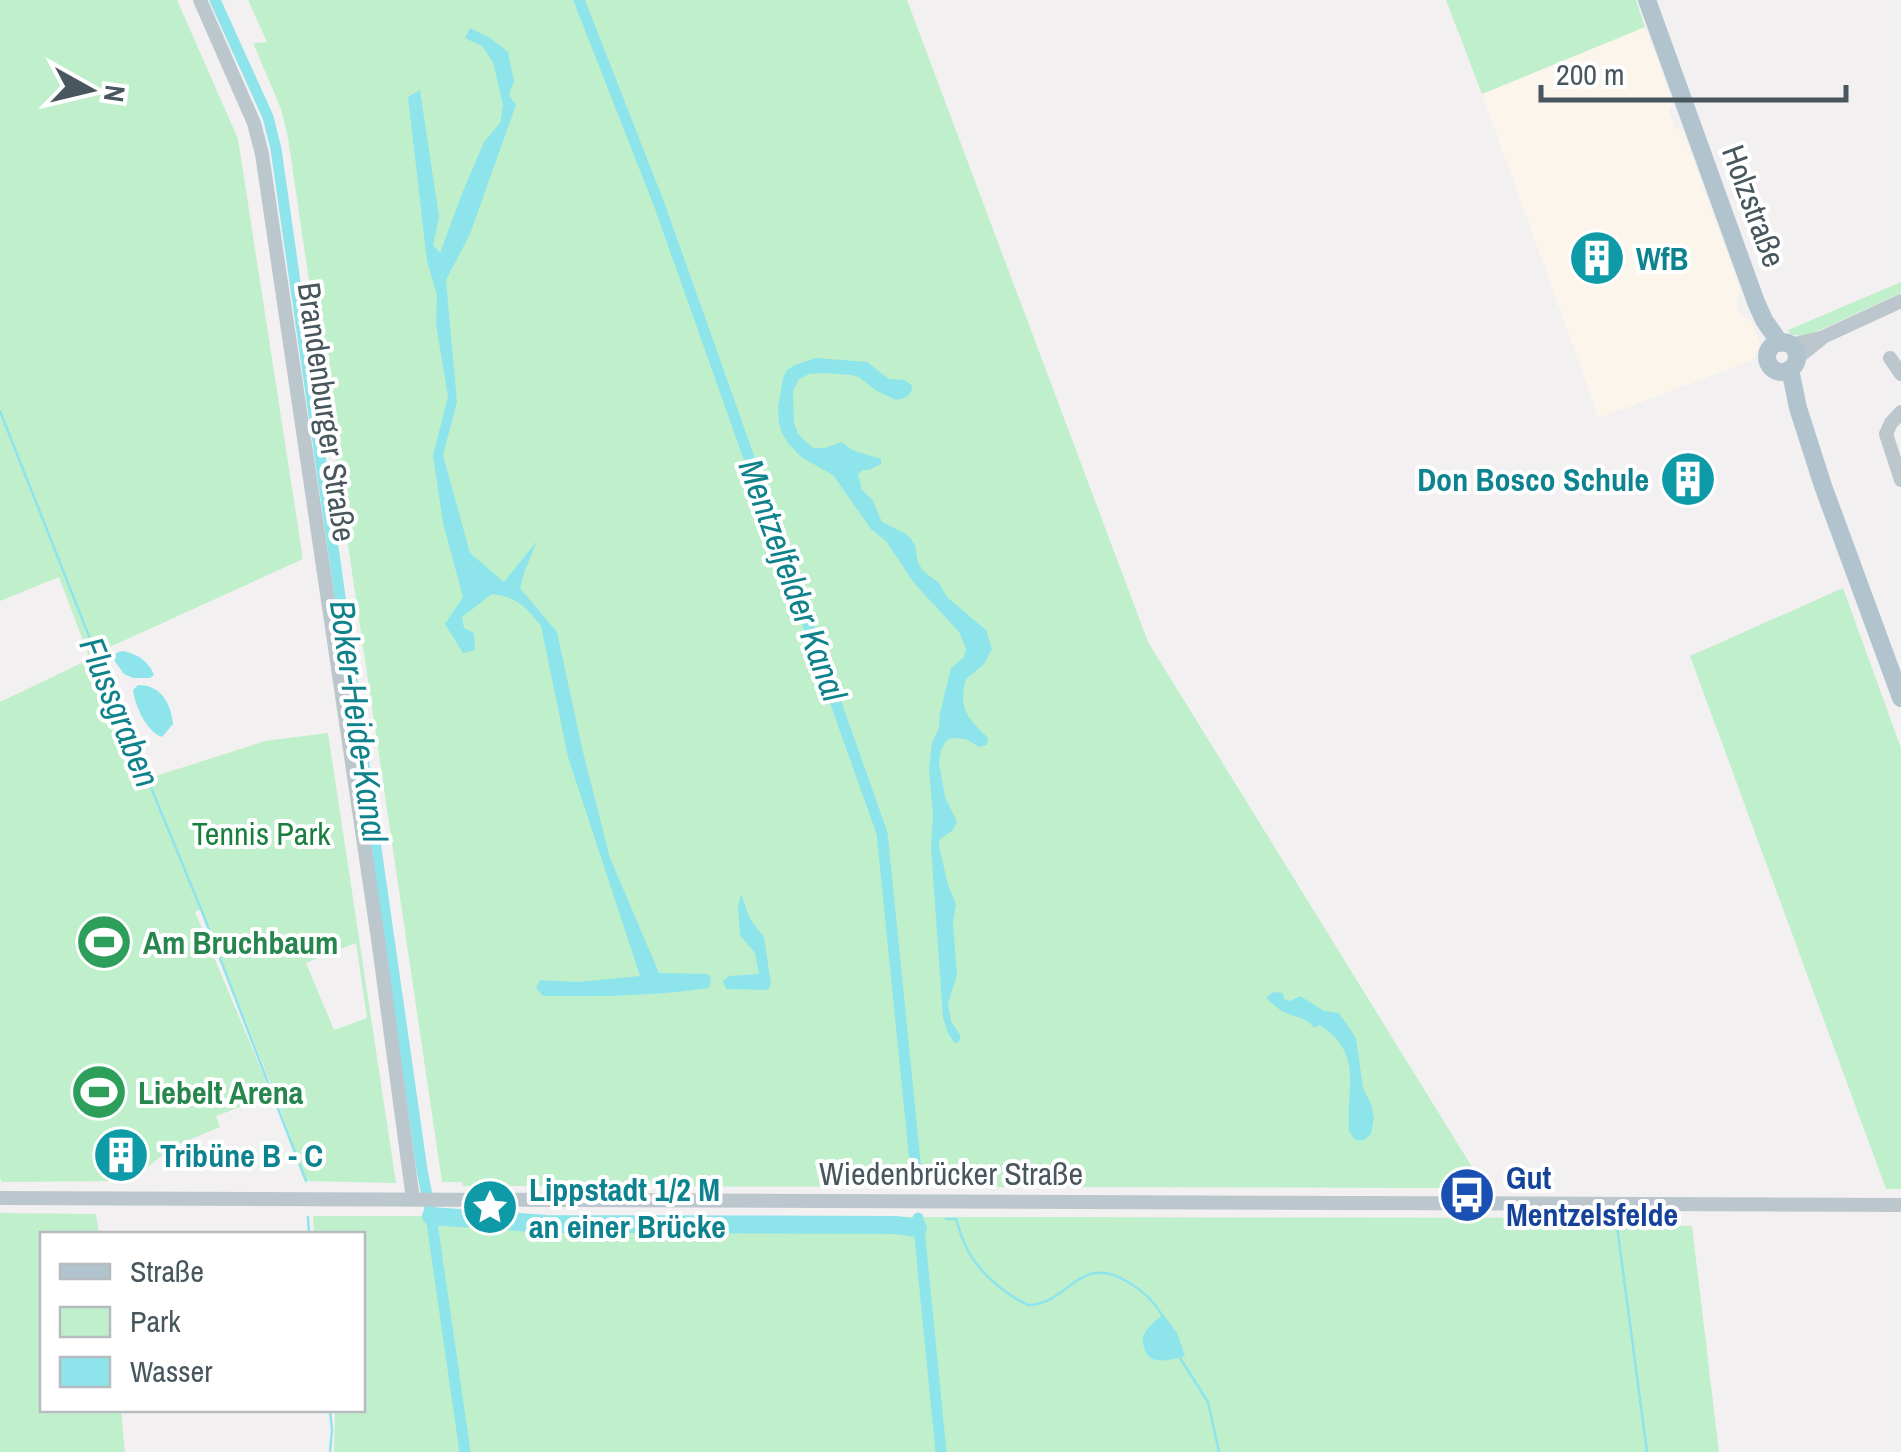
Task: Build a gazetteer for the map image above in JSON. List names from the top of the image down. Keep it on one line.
{"streets":{"main road":["Holzstraße"],"street":["Brandenburger Straße","Wiedenbrücker Straße"]},"crossings":[["Brandenburger Straße","Wiedenbrücker Straße"]],"water":["Mentzelfelder Kanal","Flussgraben","Boker-Heide-Kanal"],"parks":["Tennis Park"],"places":{"building":["WfB","Don Bosco Schule","Tribüne B - C"],"sports":["Am Bruchbaum","Liebelt Arena"],"bus stop":["Gut Mentzelsfelde"],"place":["Lippstadt 1/2 M an einer Brücke"]},"legend":["Straße","Park","Wasser"],"scale_bar":"200 m","north":"right"}
